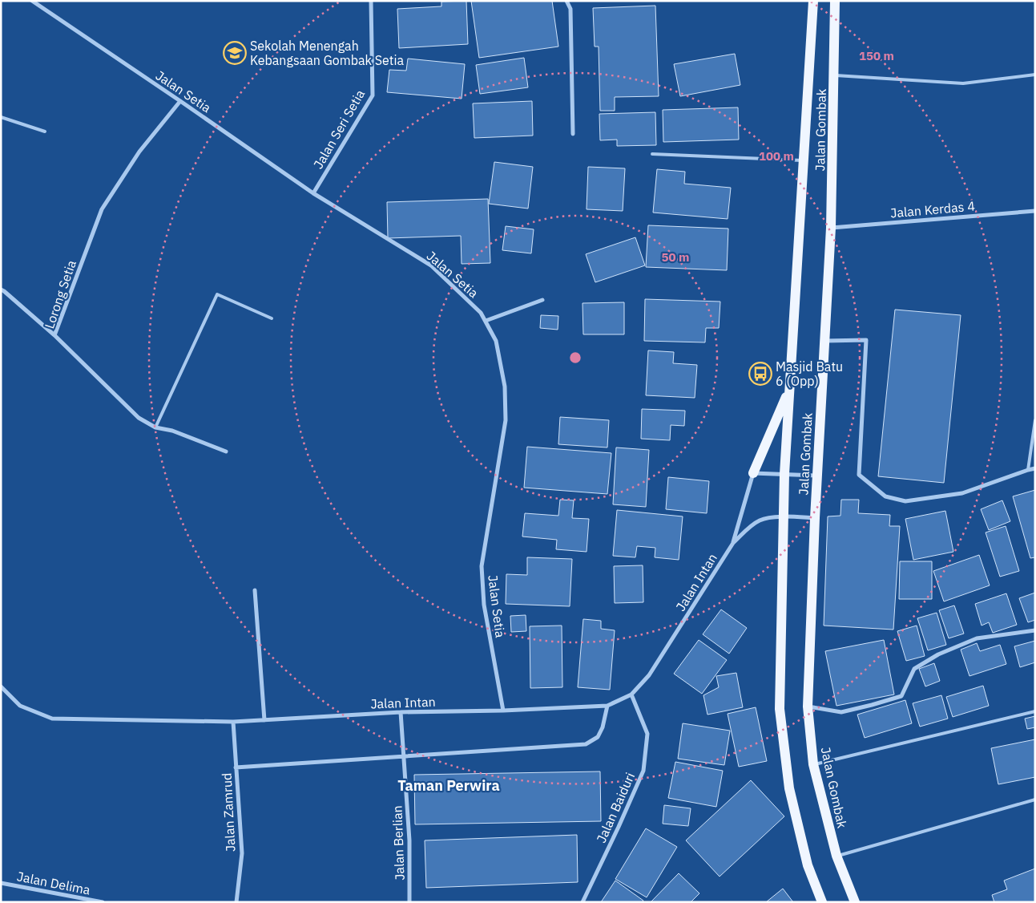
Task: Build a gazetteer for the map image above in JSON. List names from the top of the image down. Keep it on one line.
{"streets":{"main road":["Jalan Gombak"],"street":["Jalan Setia","Jalan Seri Setia","Jalan Kerdas 4","Lorong Setia","Jalan Intan","Jalan Baiduri","Jalan Zamrud","Jalan Berlian","Jalan Delima"]},"crossings":[["Jalan Setia","Jalan Seri Setia"],["Jalan Setia","Lorong Setia"],["Jalan Setia","Jalan Intan"],["Jalan Gombak","Jalan Kerdas 4"],["Jalan Gombak","Jalan Intan"],["Jalan Intan","Jalan Baiduri"],["Jalan Intan","Jalan Zamrud"],["Jalan Intan","Jalan Berlian"]],"districts":["Taman Perwira"],"places":{"school or university":["Sekolah Menengah Kebangsaan Gombak Setia"],"bus stop":["Masjid Batu 6 (Opp)"]},"rings":["150 m","100 m","50 m"]}
